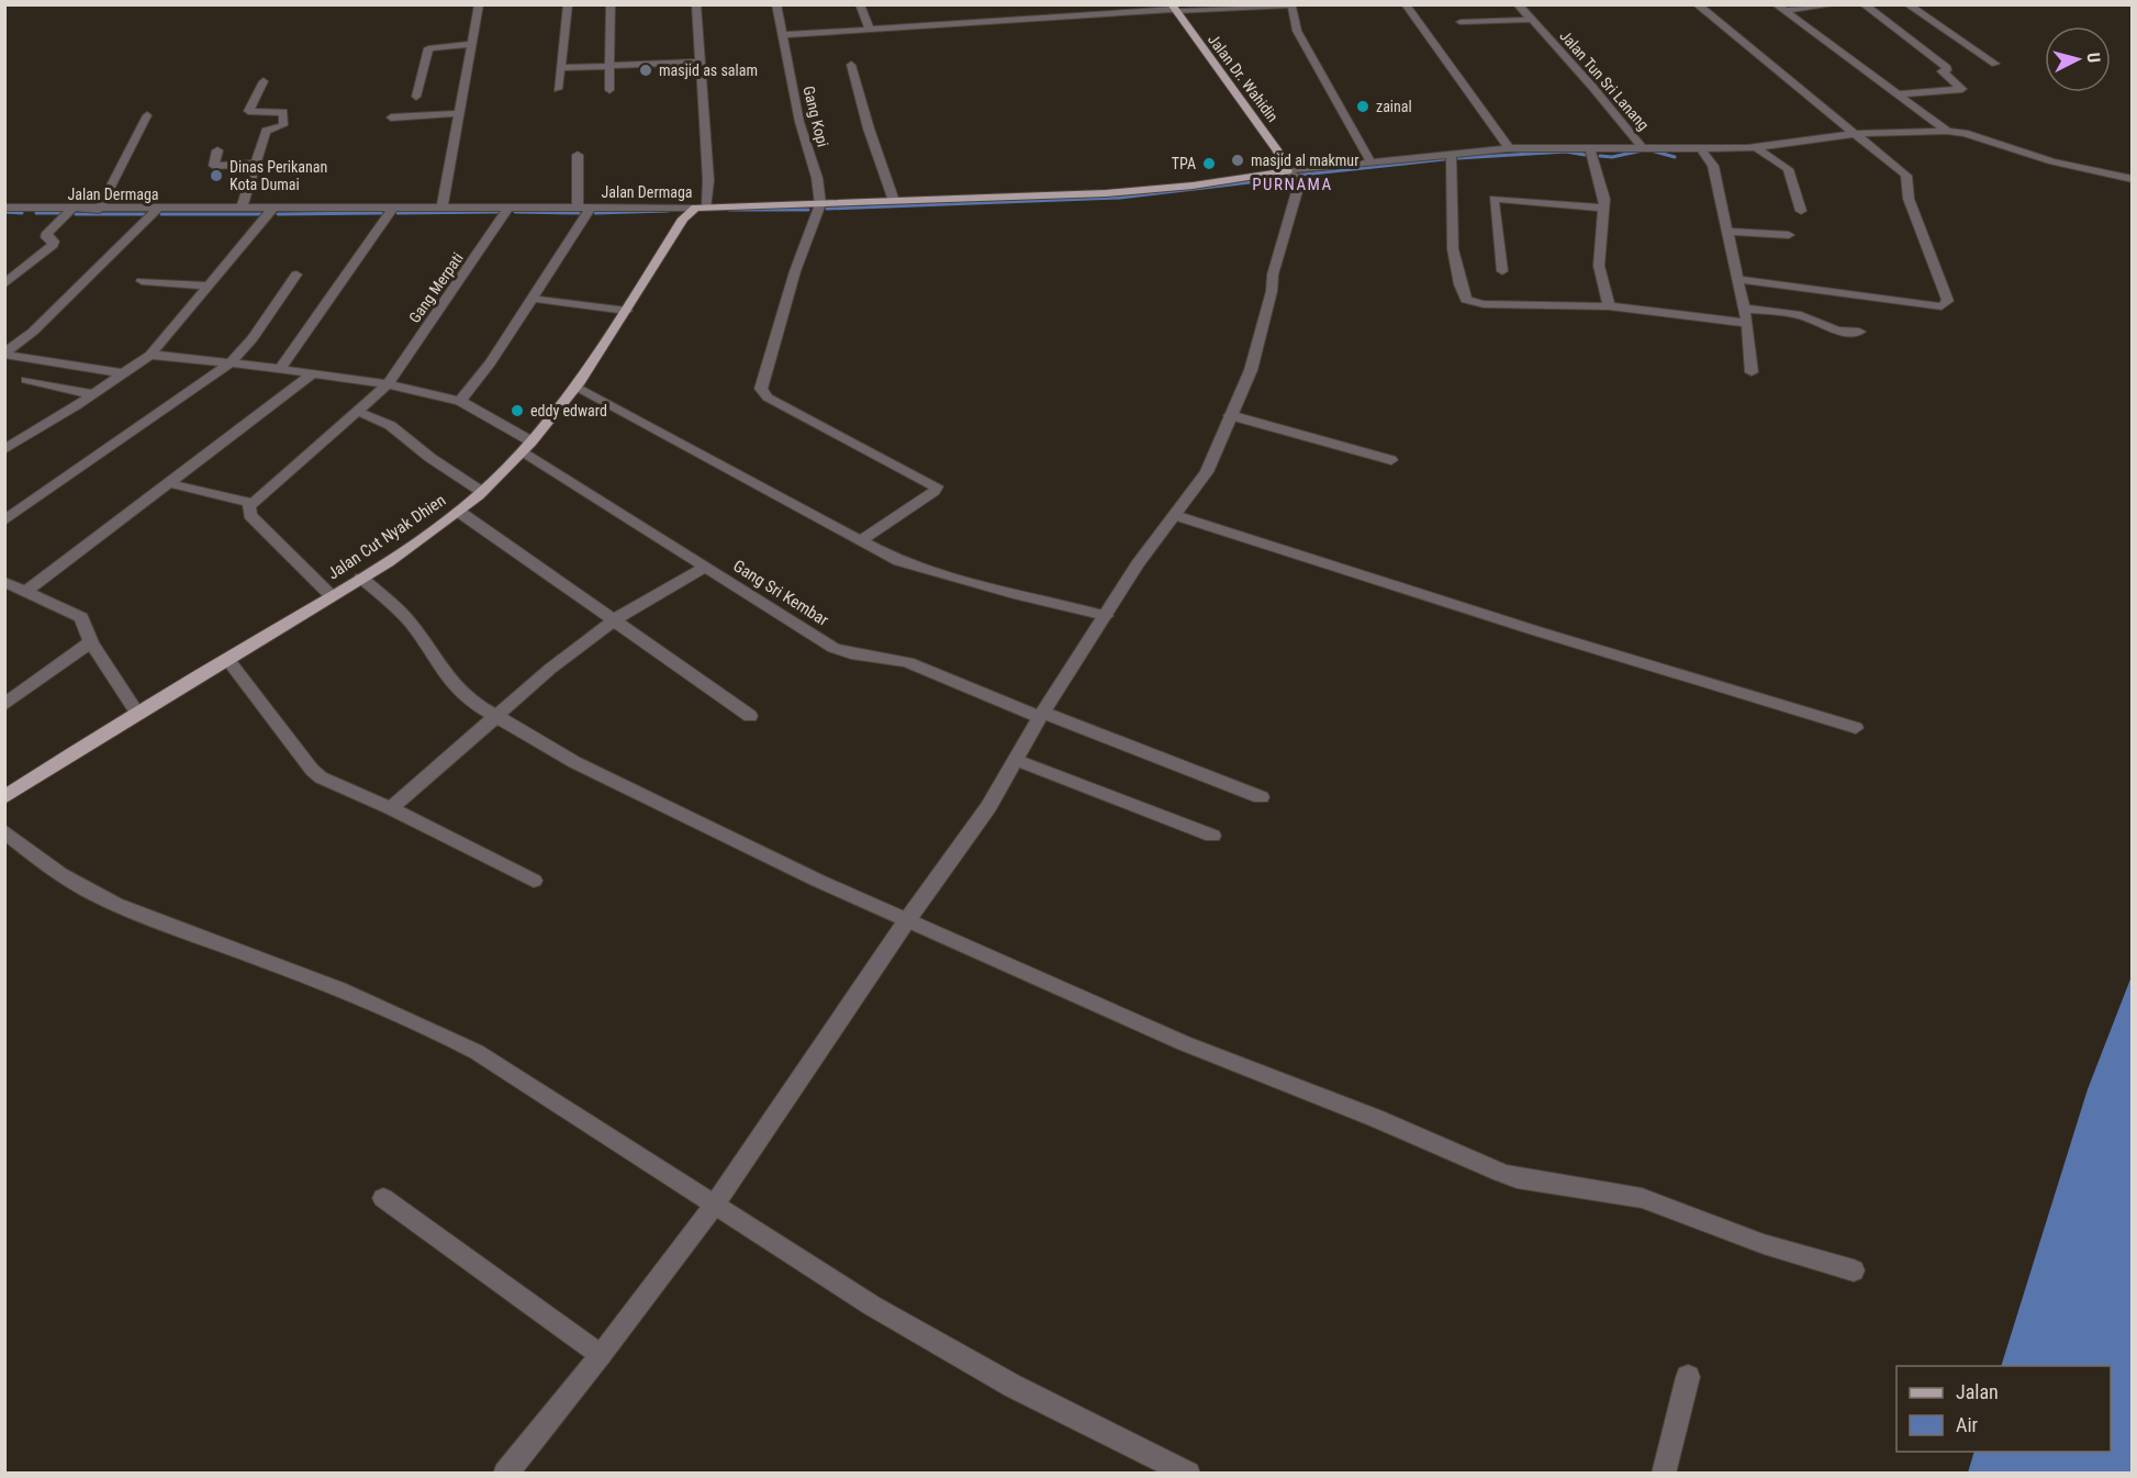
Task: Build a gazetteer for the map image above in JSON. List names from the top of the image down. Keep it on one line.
{"streets":{"main road":["Jalan Dr. Wahidin","Jalan Dermaga","Jalan Cut Nyak Dhien"],"street":["Jalan Tun Sri Lanang","Gang Kopi","Gang Merpati","Gang Sri Kembar"]},"crossings":[["Jalan Dr. Wahidin","Jalan Dermaga"],["Gang Kopi","Jalan Dermaga"],["Jalan Dermaga","Gang Merpati"],["Jalan Dermaga","Jalan Cut Nyak Dhien"],["Gang Merpati","Gang Sri Kembar"],["Jalan Cut Nyak Dhien","Gang Sri Kembar"]],"districts":["PURNAMA"],"places":["masjid as salam","zainal","masjid al makmur","TPA","Dinas Perikanan Kota Dumai","eddy edward"],"legend":["Jalan","Air"],"north":"right"}
